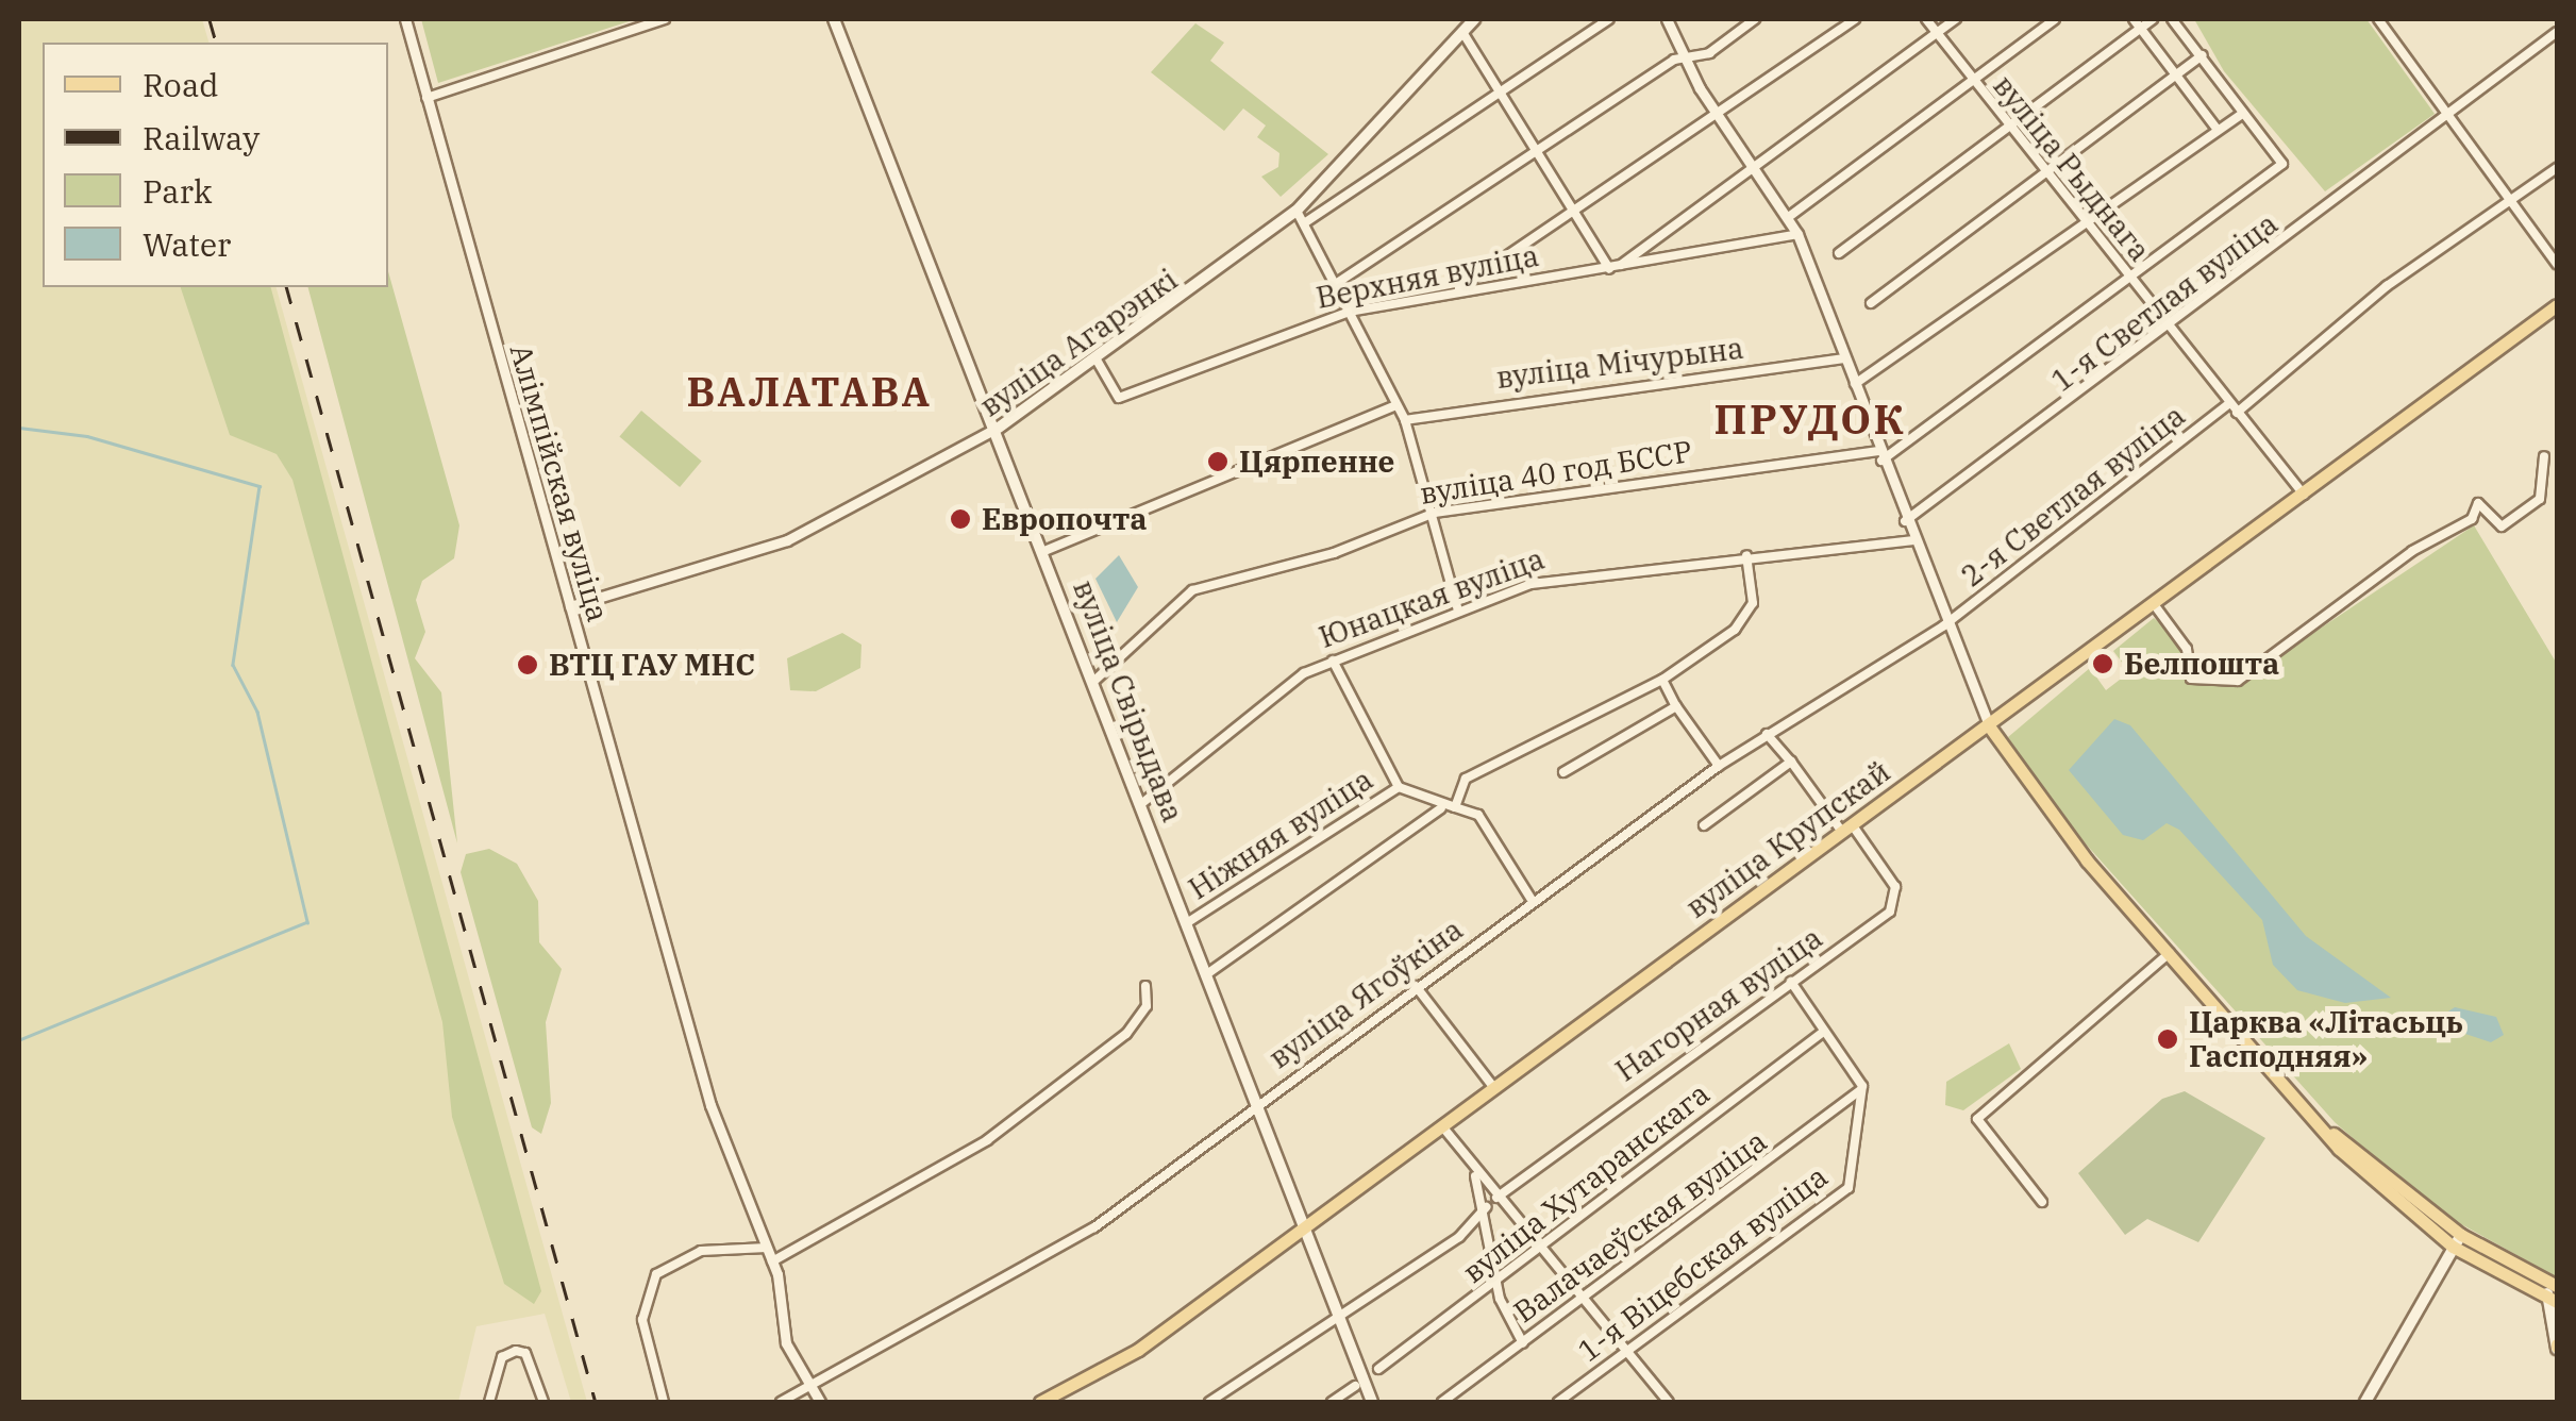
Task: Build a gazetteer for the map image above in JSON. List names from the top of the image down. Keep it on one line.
{"streets":{"main road":["вуліца Агарэнкі","вуліца Свірыдава","вуліца Крупскай"],"street":["вуліца Рыднага","Верхняя вуліца","1-я Светлая вуліца","вуліца Мічурына","вуліца 40 год БССР","Алімпійская вуліца","2-я Светлая вуліца","Юнацкая вуліца","Ніжняя вуліца","вуліца Ягоўкіна","Нагорная вуліца","вуліца Хутаранскага","Валачаеўская вуліца","1-я Віцебская вуліца"]},"crossings":[["вуліца Рыднага","1-я Светлая вуліца"],["вуліца Рыднага","2-я Светлая вуліца"],["вуліца Рыднага","вуліца Крупскай"],["Верхняя вуліца","вуліца Агарэнкі"],["вуліца Агарэнкі","Алімпійская вуліца"],["вуліца Агарэнкі","вуліца Свірыдава"],["вуліца 40 год БССР","вуліца Свірыдава"],["2-я Светлая вуліца","вуліца Ягоўкіна"],["Юнацкая вуліца","вуліца Свірыдава"],["Юнацкая вуліца","Ніжняя вуліца"],["вуліца Свірыдава","Ніжняя вуліца"],["вуліца Свірыдава","вуліца Крупскай"],["вуліца Свірыдава","вуліца Ягоўкіна"],["вуліца Крупскай","Нагорная вуліца"],["Валачаеўская вуліца","1-я Віцебская вуліца"]],"districts":["ВАЛАТАВА","ПРУДОК"],"places":["Цярпенне","Европочта","Белпошта","ВТЦ ГАУ МНС","Царква «Літасьць Гасподняя»"],"legend":["Road","Railway","Park","Water"]}
